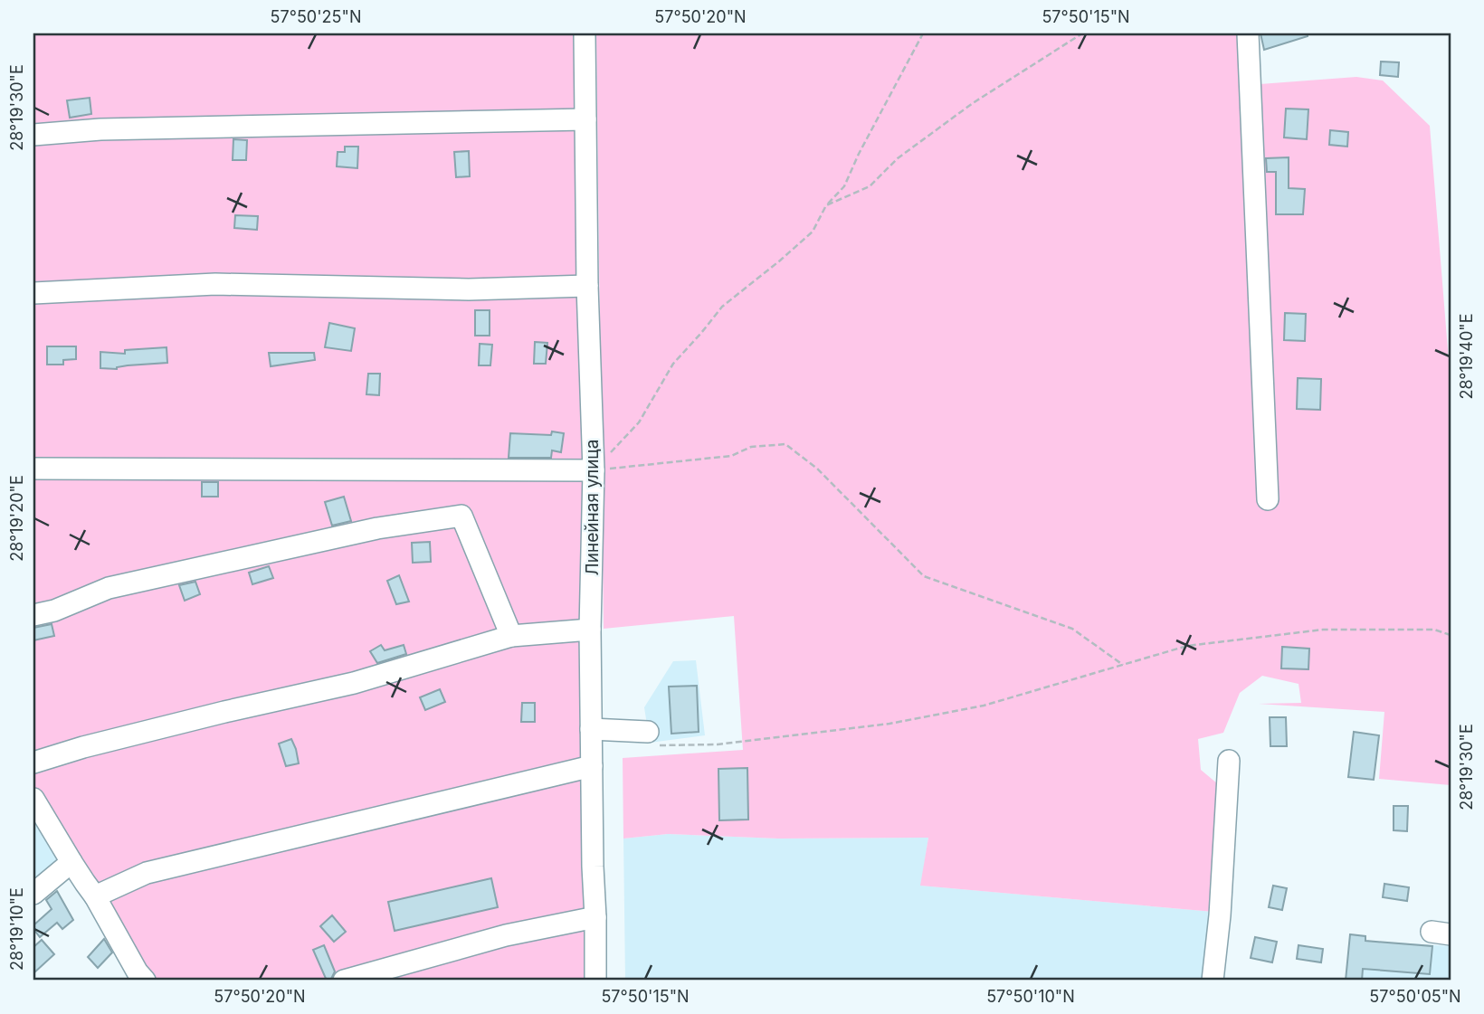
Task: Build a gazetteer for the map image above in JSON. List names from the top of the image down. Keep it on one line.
{"streets":{"street":["Линейная улица"]},"coordinates":["57°50'25\"N","57°50'20\"N","57°50'15\"N","28°19'30\"E","28°19'40\"E","28°19'20\"E","28°19'10\"E","57°50'10\"N","57°50'05\"N"]}
